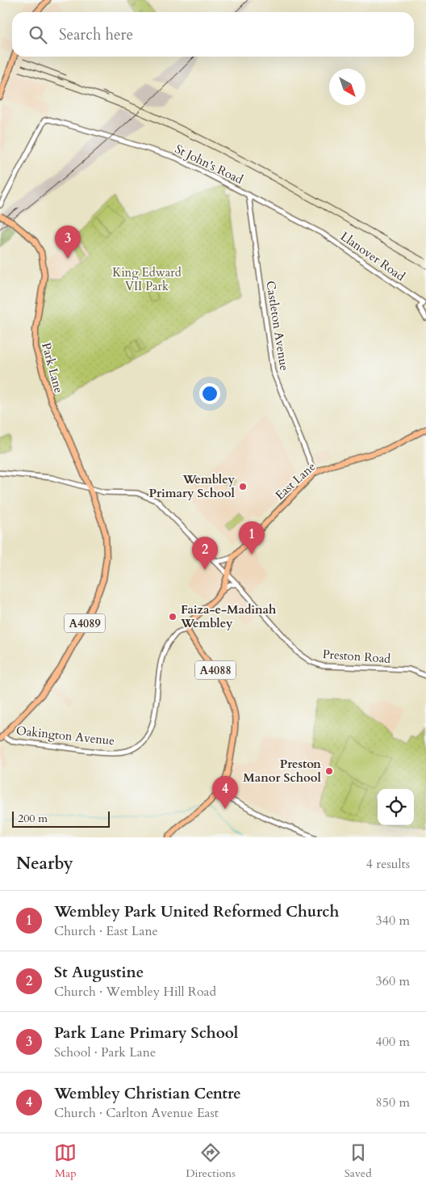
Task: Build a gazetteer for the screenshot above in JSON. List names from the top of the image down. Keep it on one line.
{"streets":{"main road":["Park Lane","East Lane","A4089","A4088"],"street":["St John's Road","Llanover Road","Castleton Avenue","Preston Road","Oakington Avenue"]},"crossings":[["St John's Road","Llanover Road"],["St John's Road","Castleton Avenue"],["Castleton Avenue","East Lane"],["Park Lane","A4089"],["Park Lane","Preston Road"],["East Lane","Preston Road"],["A4089","Preston Road"],["A4089","Oakington Avenue"],["A4088","Oakington Avenue"]],"parks":["King Edward VII Park"],"places":["Wembley Primary School","Faiza-e-Madinah Wembley","Preston Manor School"],"scale_bar":"200 m","north":"bottom right","page":{"search":"Search here","pins":["3","1","2","4"],"scale":"200 m","heading":["Nearby","4 results"],"list":[{"mark":"1","name":"Wembley Park United Reformed Church","note":"Church · East Lane","value":"340 m"},{"mark":"2","name":"St Augustine","note":"Church · Wembley Hill Road","value":"360 m"},{"mark":"3","name":"Park Lane Primary School","note":"School · Park Lane","value":"400 m"},{"mark":"4","name":"Wembley Christian Centre","note":"Church · Carlton Avenue East","value":"850 m"}],"nav":["Map","Directions","Saved"]}}
